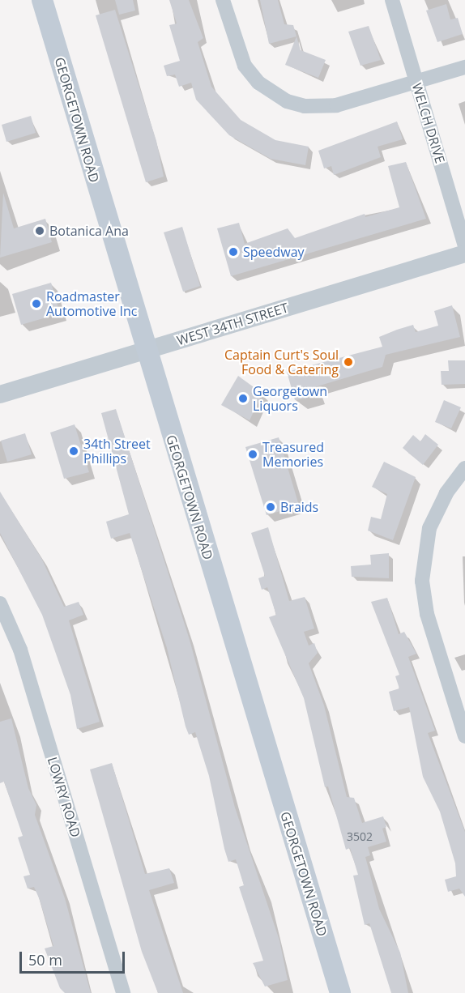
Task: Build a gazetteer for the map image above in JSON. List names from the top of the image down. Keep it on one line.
{"streets":{"main road":["GEORGETOWN ROAD"],"street":["WELCH DRIVE","WEST 34TH STREET","LOWRY ROAD"]},"crossings":[["GEORGETOWN ROAD","WEST 34TH STREET"]],"places":["Botanica Ana","Speedway","Roadmaster Automotive Inc","Captain Curt's Soul Food & Catering","Georgetown Liquors","34th Street Phillips","Treasured Memories","Braids"],"house_numbers":["3502"],"scale_bar":"50 m"}
